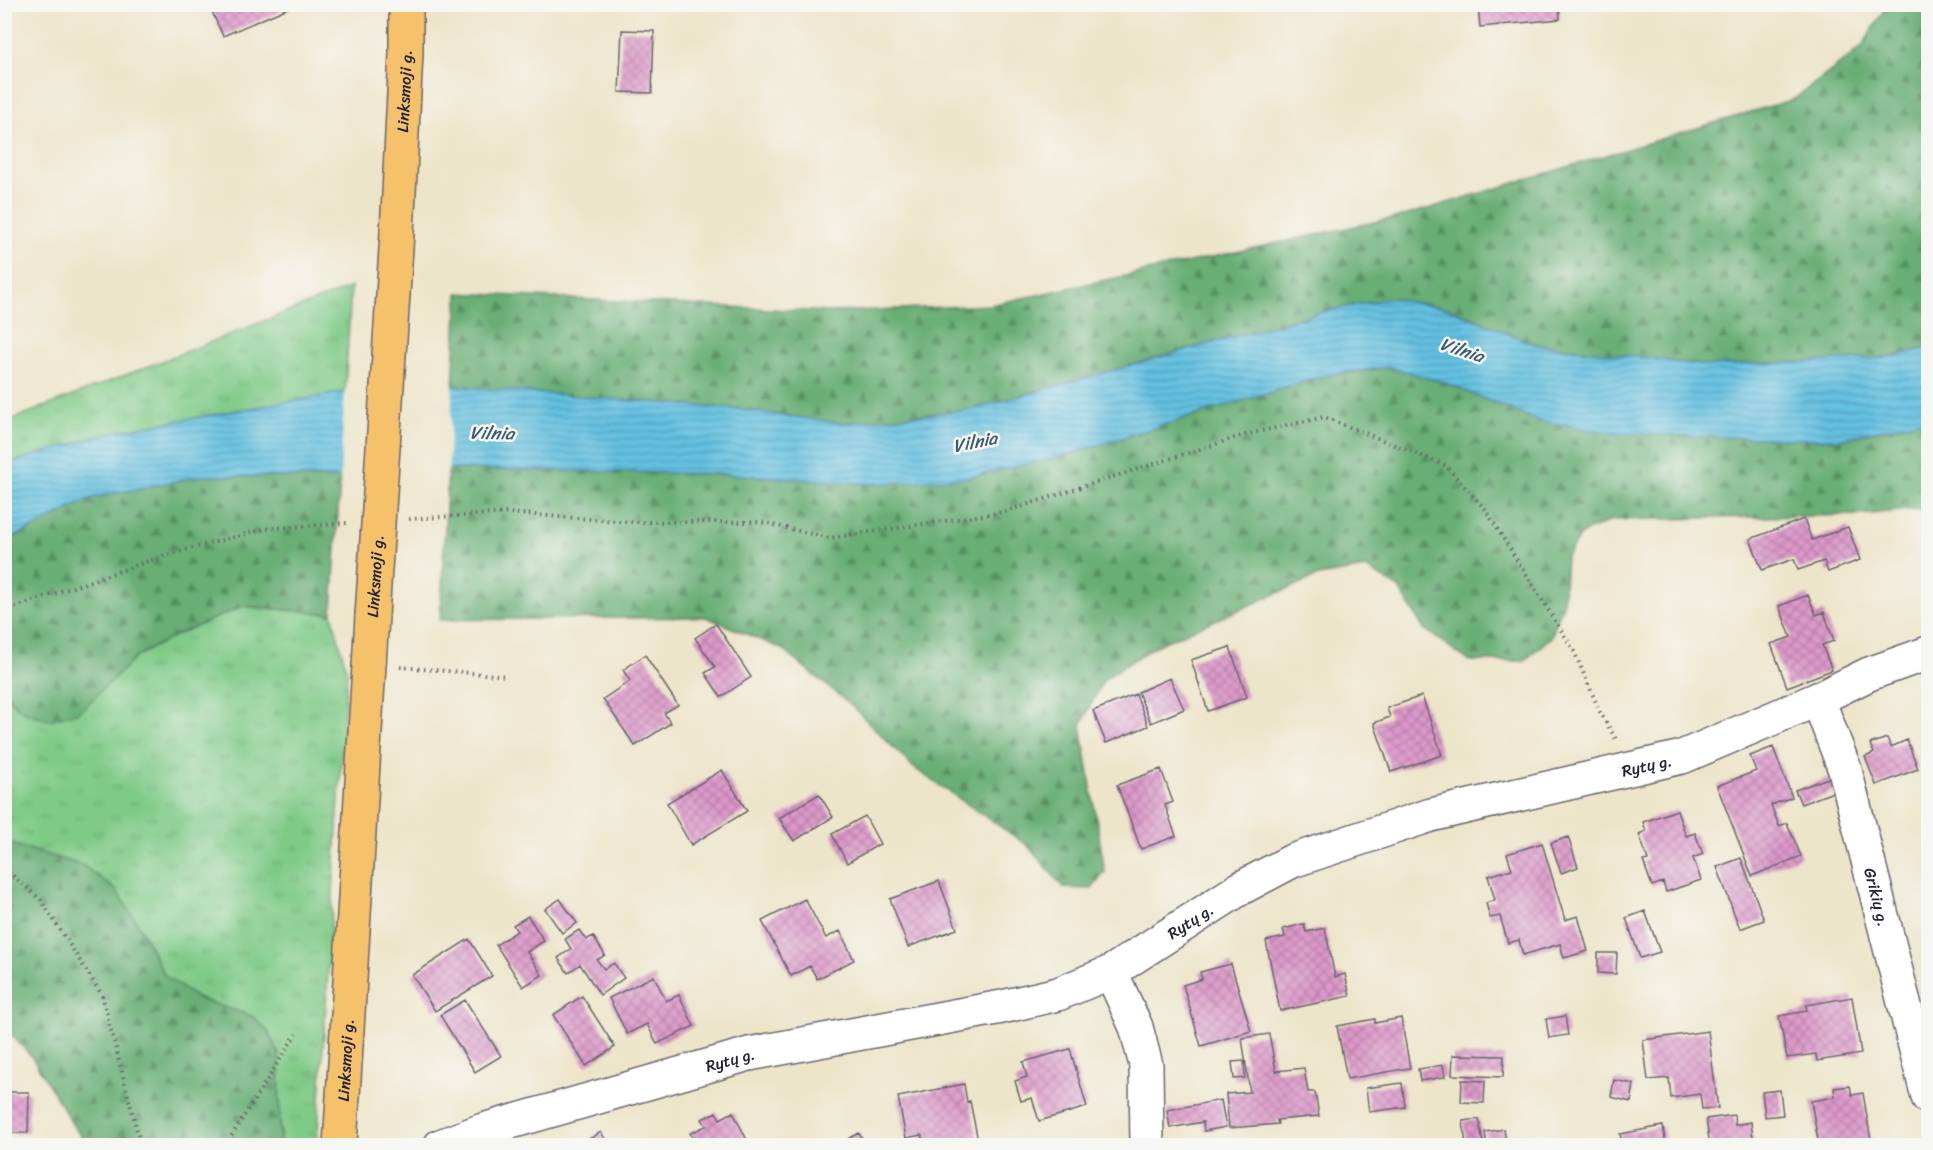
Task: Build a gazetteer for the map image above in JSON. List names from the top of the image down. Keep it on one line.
{"streets":{"main road":["Linksmoji g."],"street":["Rytų g.","Grikių g."]},"crossings":[["Rytų g.","Grikių g."]],"water":["Vilnia"]}
